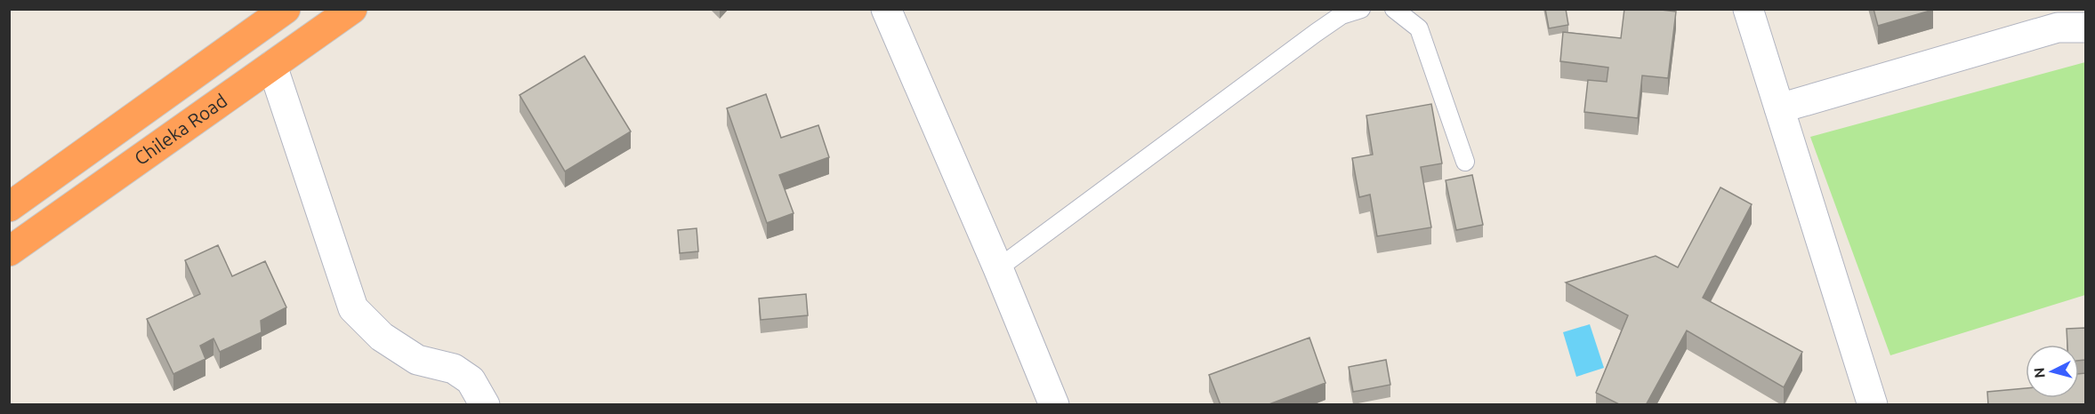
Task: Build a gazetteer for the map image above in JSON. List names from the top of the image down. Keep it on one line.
{"streets":{"highway":["Chileka Road"]},"north":"left"}
